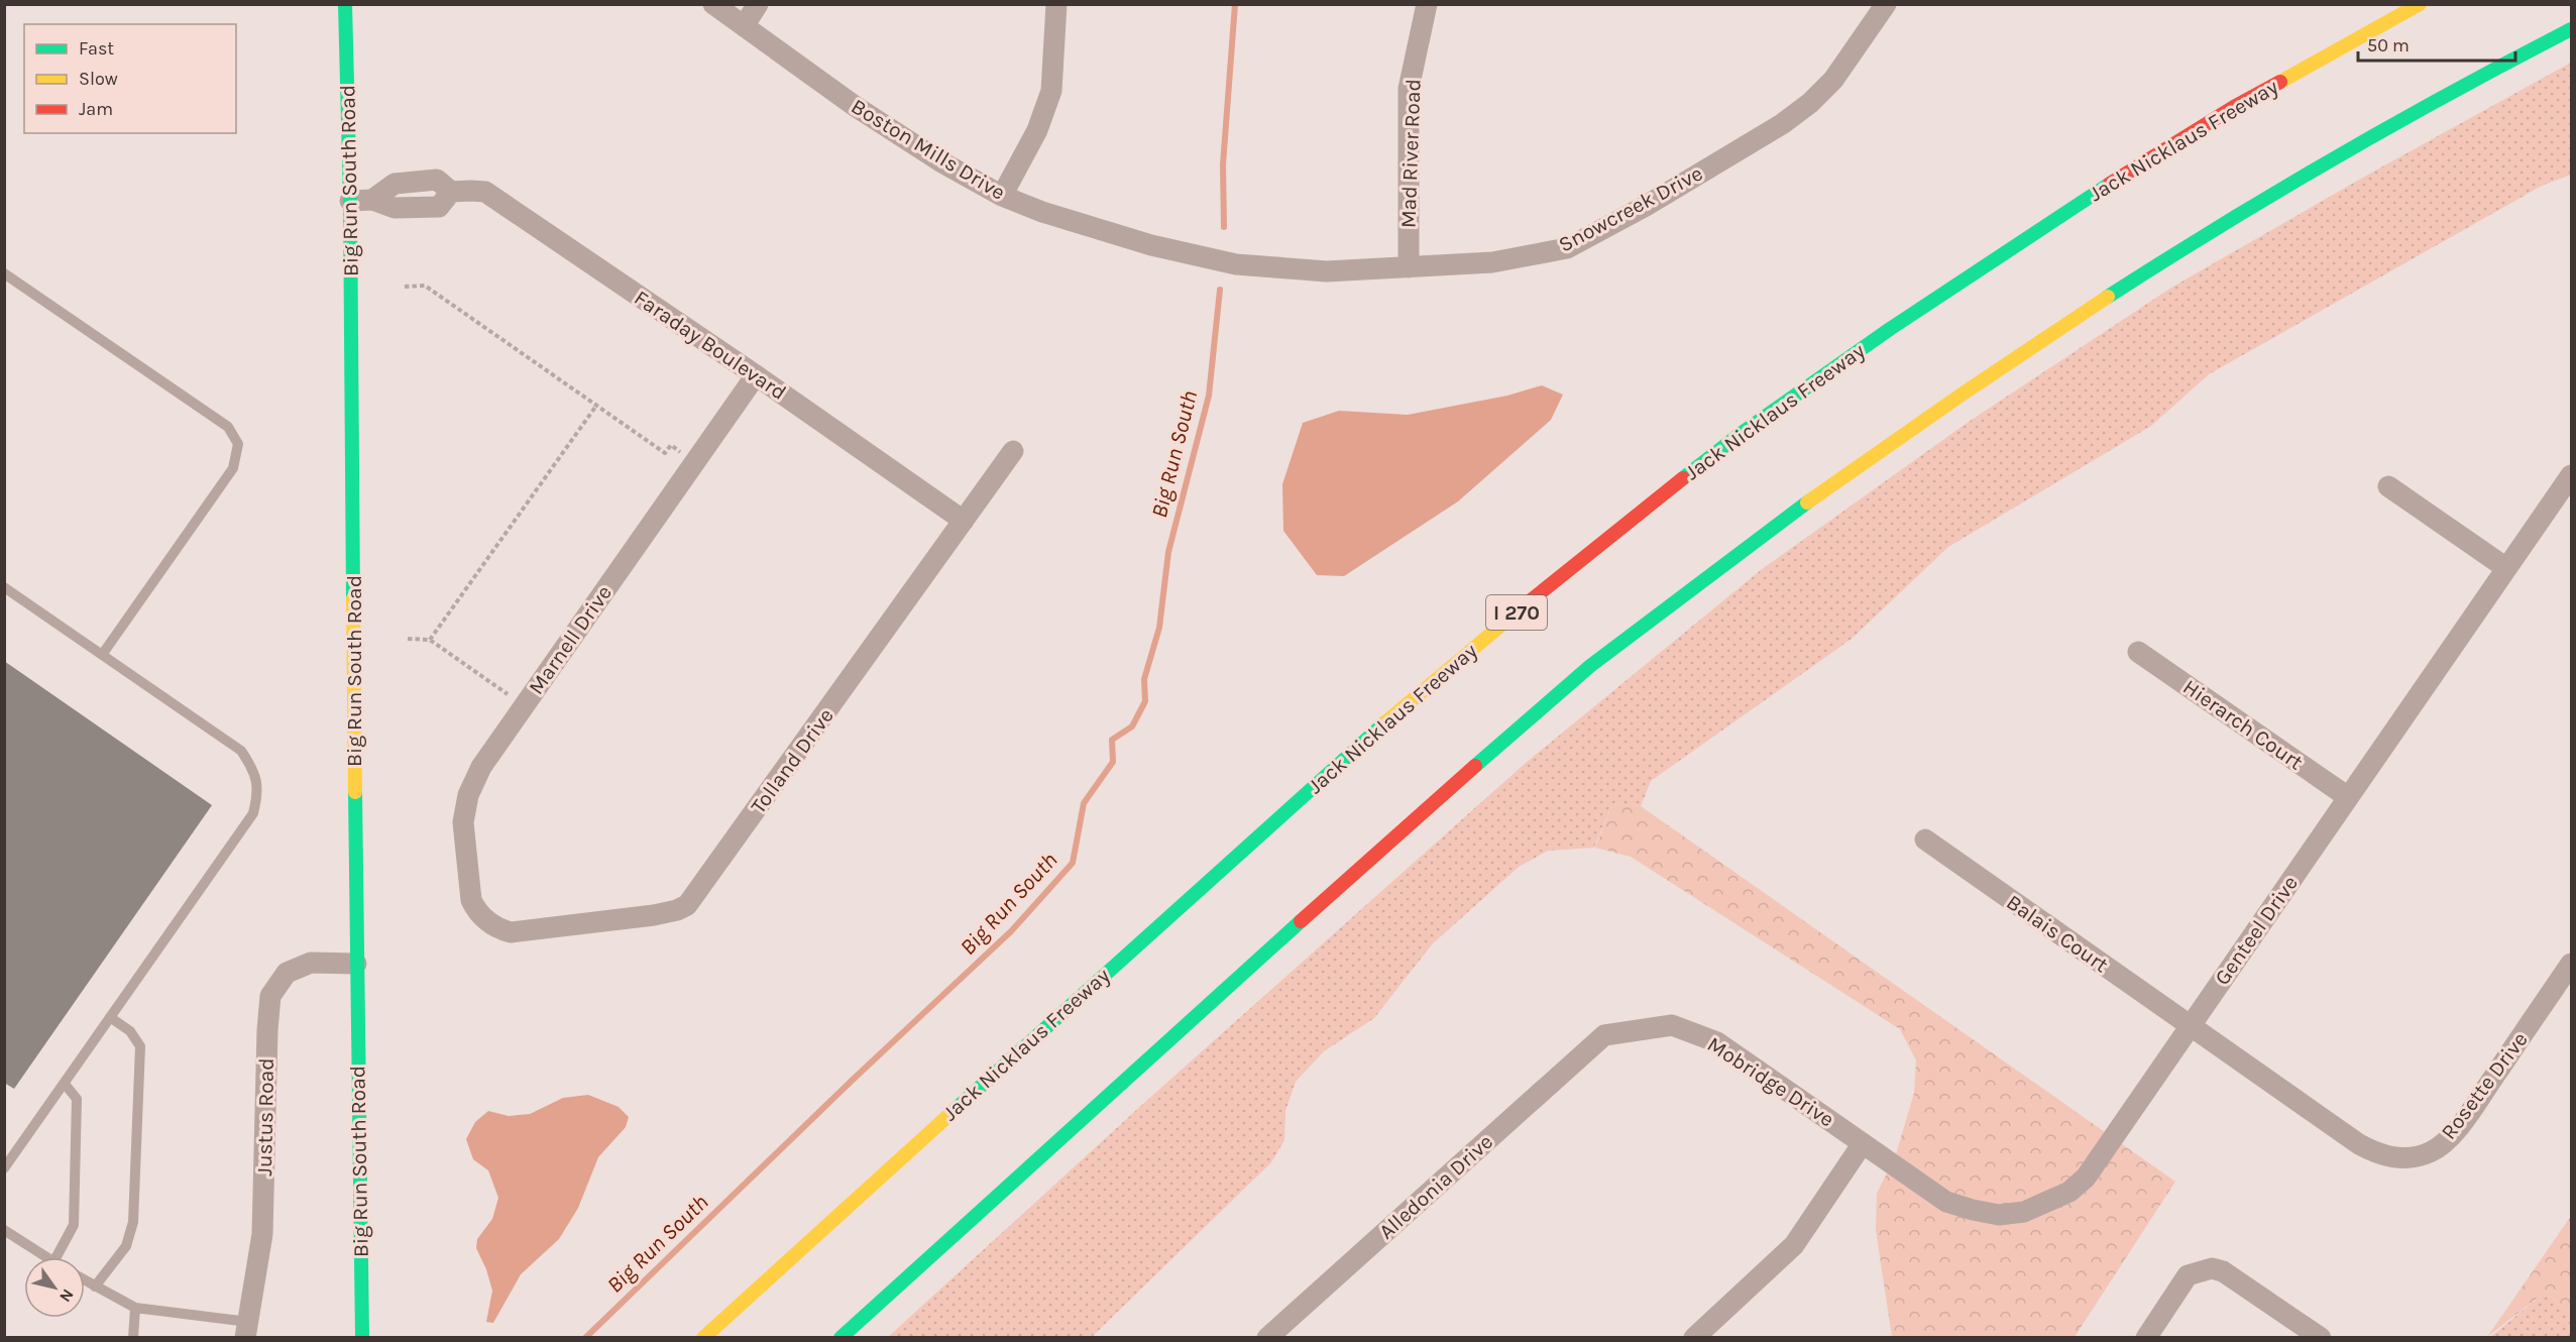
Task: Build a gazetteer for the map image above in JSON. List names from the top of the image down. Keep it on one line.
{"streets":{"main road":["Jack Nicklaus Freeway","Big Run South Road","I 270"],"street":["Boston Mills Drive","Mad River Road","Snowcreek Drive","Faraday Boulevard","Marnell Drive","Hierarch Court","Tolland Drive","Genteel Drive","Balais Court","Mobridge Drive","Rosette Drive","Justus Road","Alledonia Drive"]},"crossings":[["Boston Mills Drive","Snowcreek Drive"],["Mad River Road","Snowcreek Drive"],["Big Run South Road","Faraday Boulevard"],["Big Run South Road","Justus Road"],["Faraday Boulevard","Marnell Drive"],["Faraday Boulevard","Tolland Drive"],["Marnell Drive","Tolland Drive"],["Hierarch Court","Genteel Drive"],["Genteel Drive","Balais Court"],["Genteel Drive","Mobridge Drive"],["Genteel Drive","Rosette Drive"],["Balais Court","Rosette Drive"],["Mobridge Drive","Alledonia Drive"]],"water":["Big Run South"],"legend":["Fast","Slow","Jam"],"scale_bar":"50 m","north":"bottom right"}
